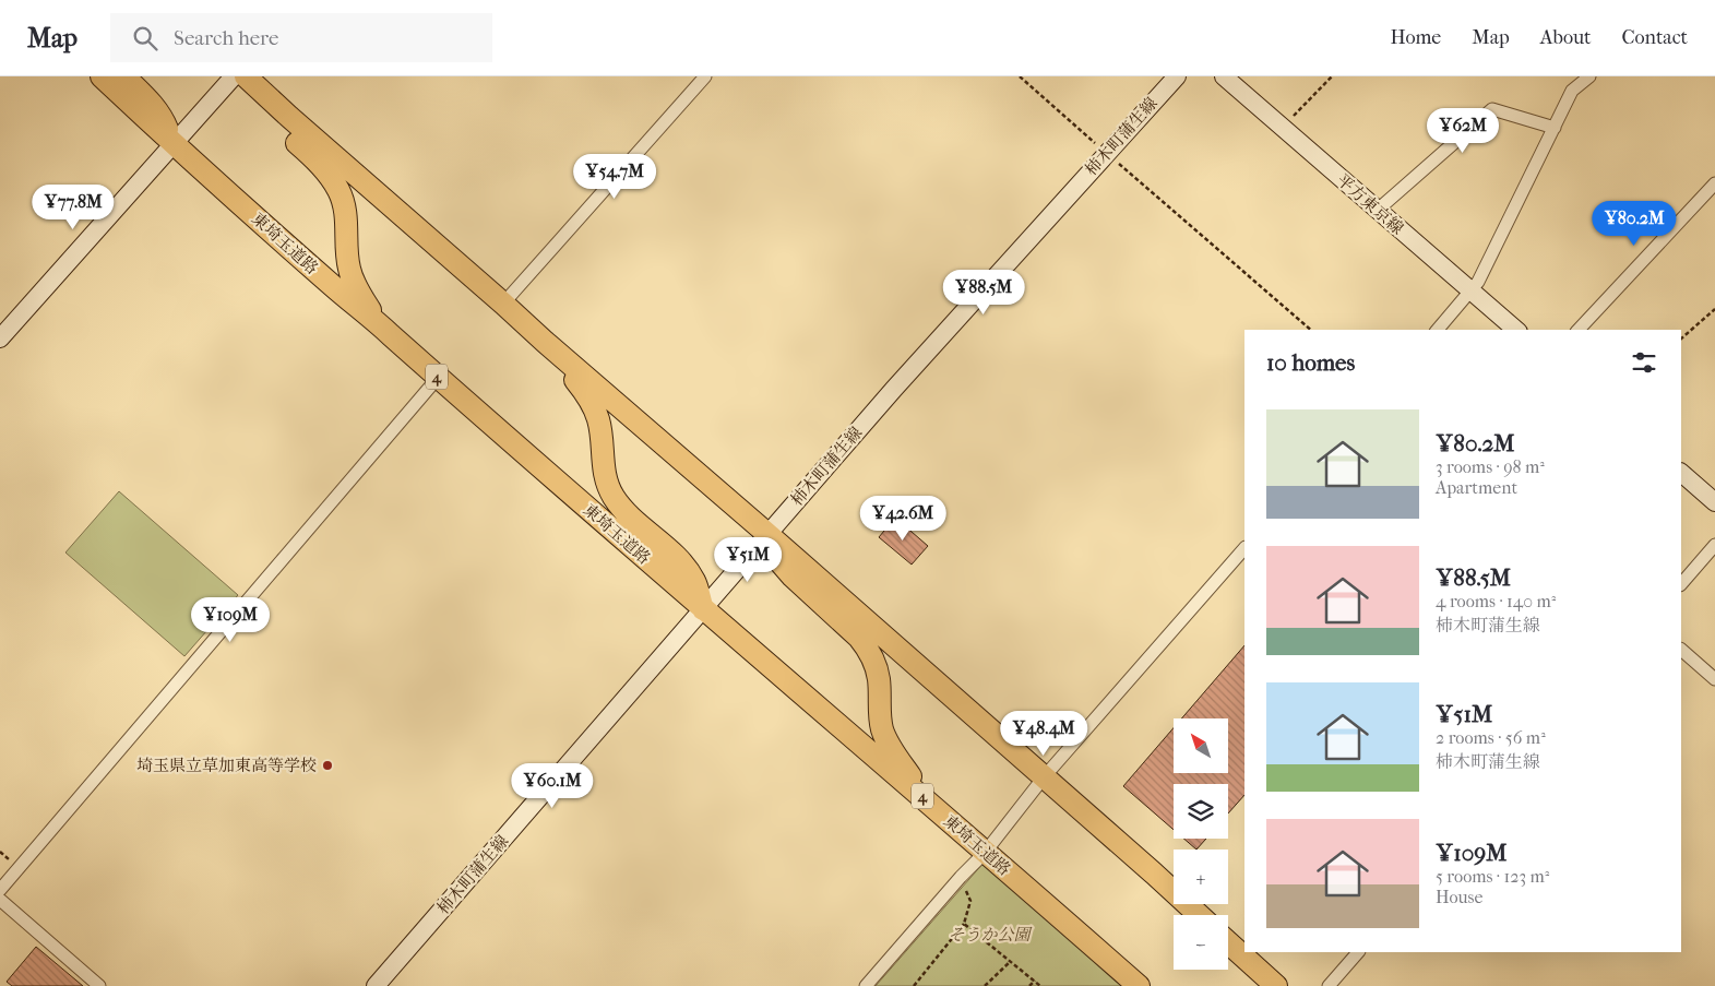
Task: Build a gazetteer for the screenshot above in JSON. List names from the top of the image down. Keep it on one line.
{"streets":{"highway":["東埼玉道路","4"],"main road":["柿木町蒲生線","平方東京線"]},"crossings":[["柿木町蒲生線","東埼玉道路"],["柿木町蒲生線","4"],["東埼玉道路","4"]],"parks":["そうか公園"],"places":["埼玉県立草加東高等学校"],"north":"top left","page":{"header":"Map","search":"Search here","nav":["Home","Map","About","Contact"],"price":["¥62M","¥54.7M","¥77.8M","¥80.2M","¥88.5M","¥42.6M","¥51M","¥109M","¥48.4M","¥60.1M"],"heading":"10 homes","list":[{"name":"¥80.2M","note":"3 rooms · 98 m² · Apartment"},{"name":"¥88.5M","note":"4 rooms · 140 m² · 柿木町蒲生線"},{"name":"¥51M","note":"2 rooms · 56 m² · 柿木町蒲生線"},{"name":"¥109M","note":"5 rooms · 123 m² · House"}],"map_buttons":["+","−"]}}
